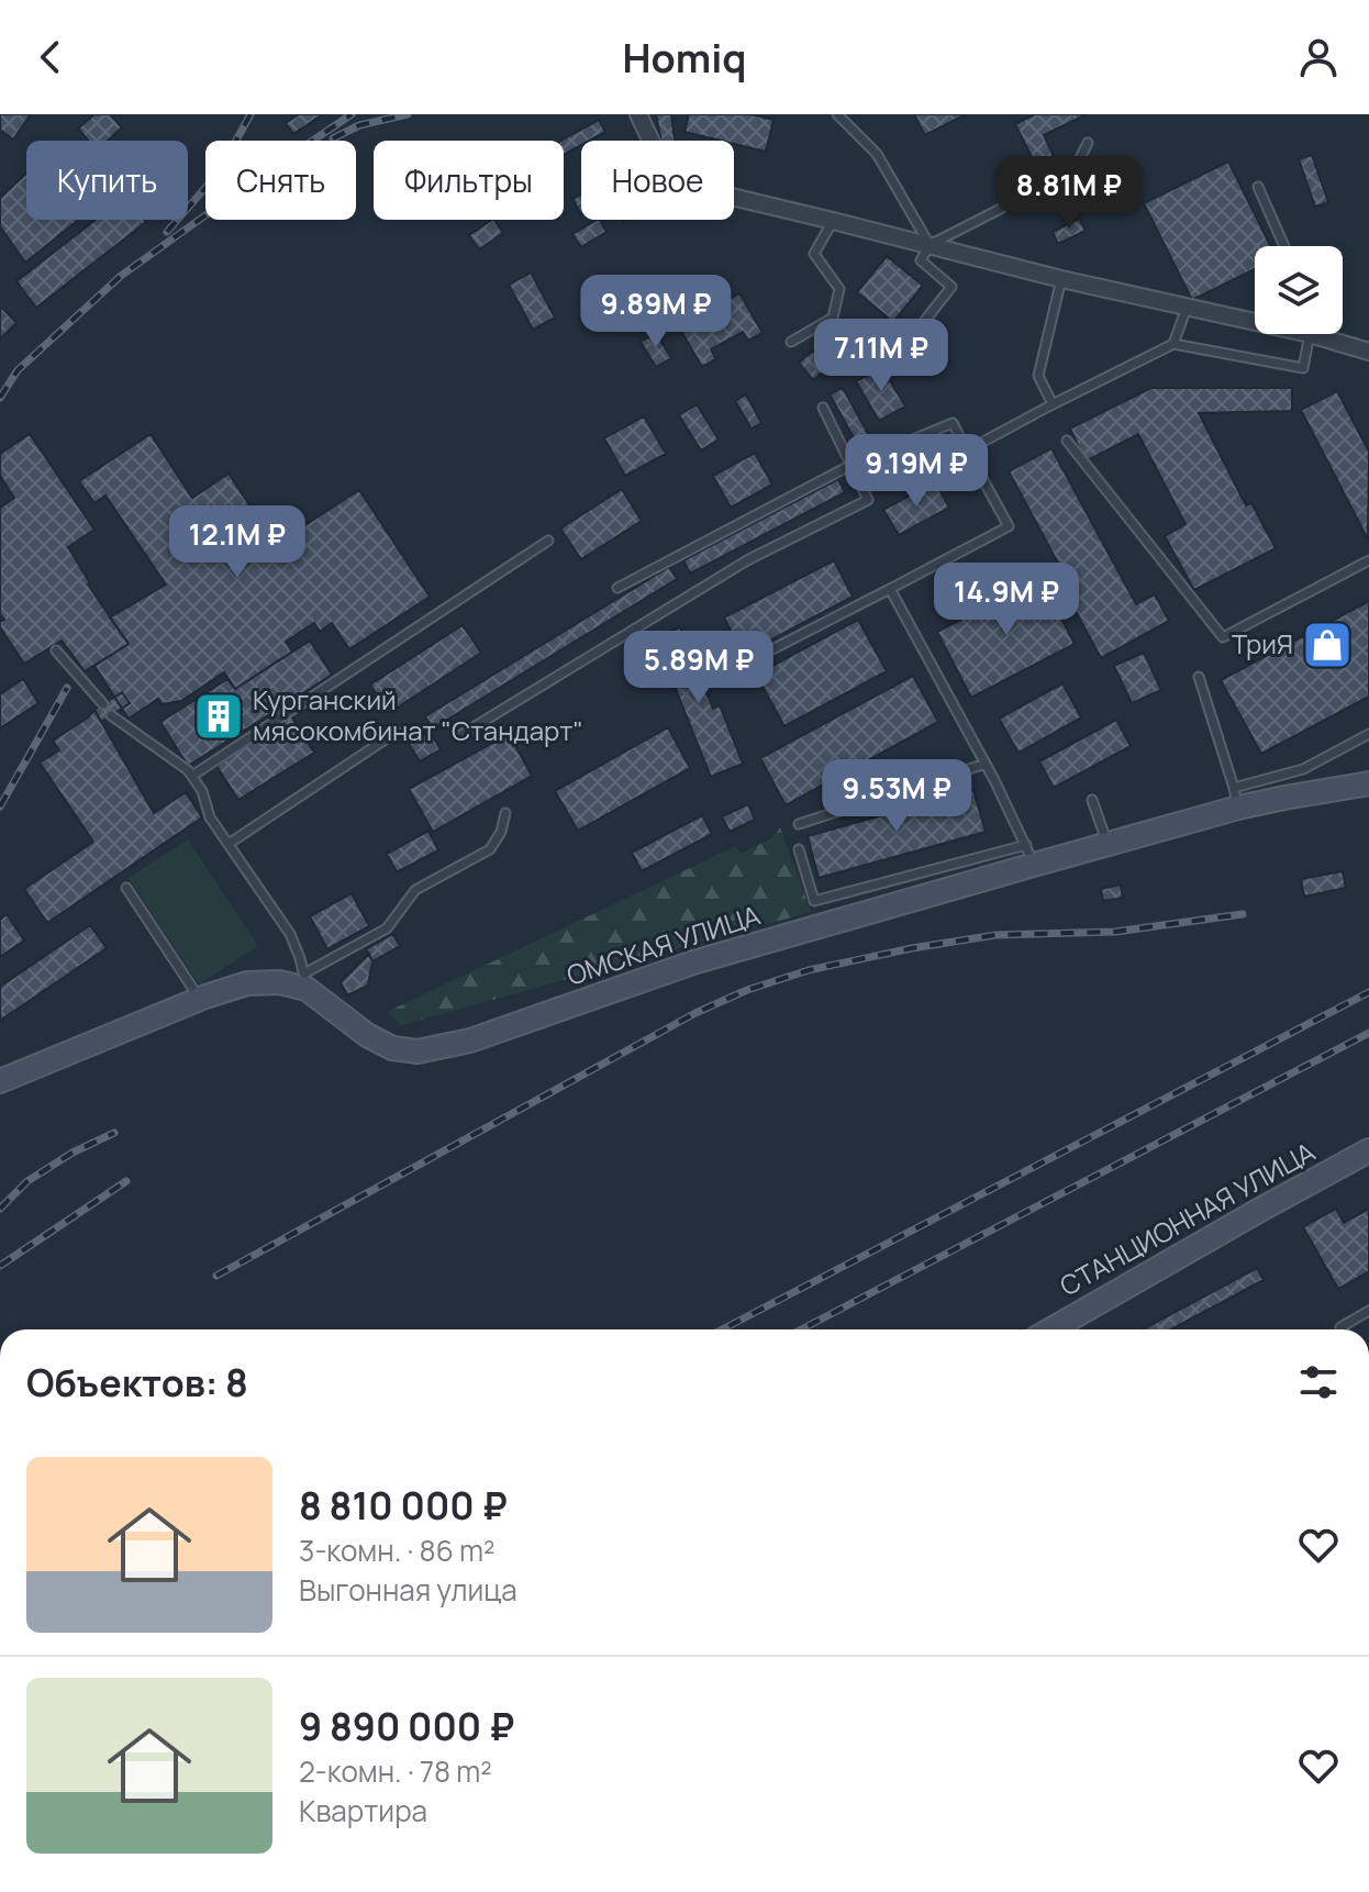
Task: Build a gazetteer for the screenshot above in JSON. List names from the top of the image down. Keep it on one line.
{"streets":{"main road":["ОМСКАЯ УЛИЦА","СТАНЦИОННАЯ УЛИЦА"]},"places":{"shop":["ТриЯ"],"building":["Курганский мясокомбинат \"Стандарт\""]},"page":{"header":"Homiq","chip":["Купить","Снять","Фильтры","Новое"],"price":["8.81M ₽","9.89M ₽","7.11M ₽","9.19M ₽","12.1M ₽","14.9M ₽","5.89M ₽","9.53M ₽"],"heading":"Объектов: 8","list":[{"name":"8 810 000 ₽","note":"3-комн. · 86 m² · Выгонная улица"},{"name":"9 890 000 ₽","note":"2-комн. · 78 m² · Квартира"}]}}
